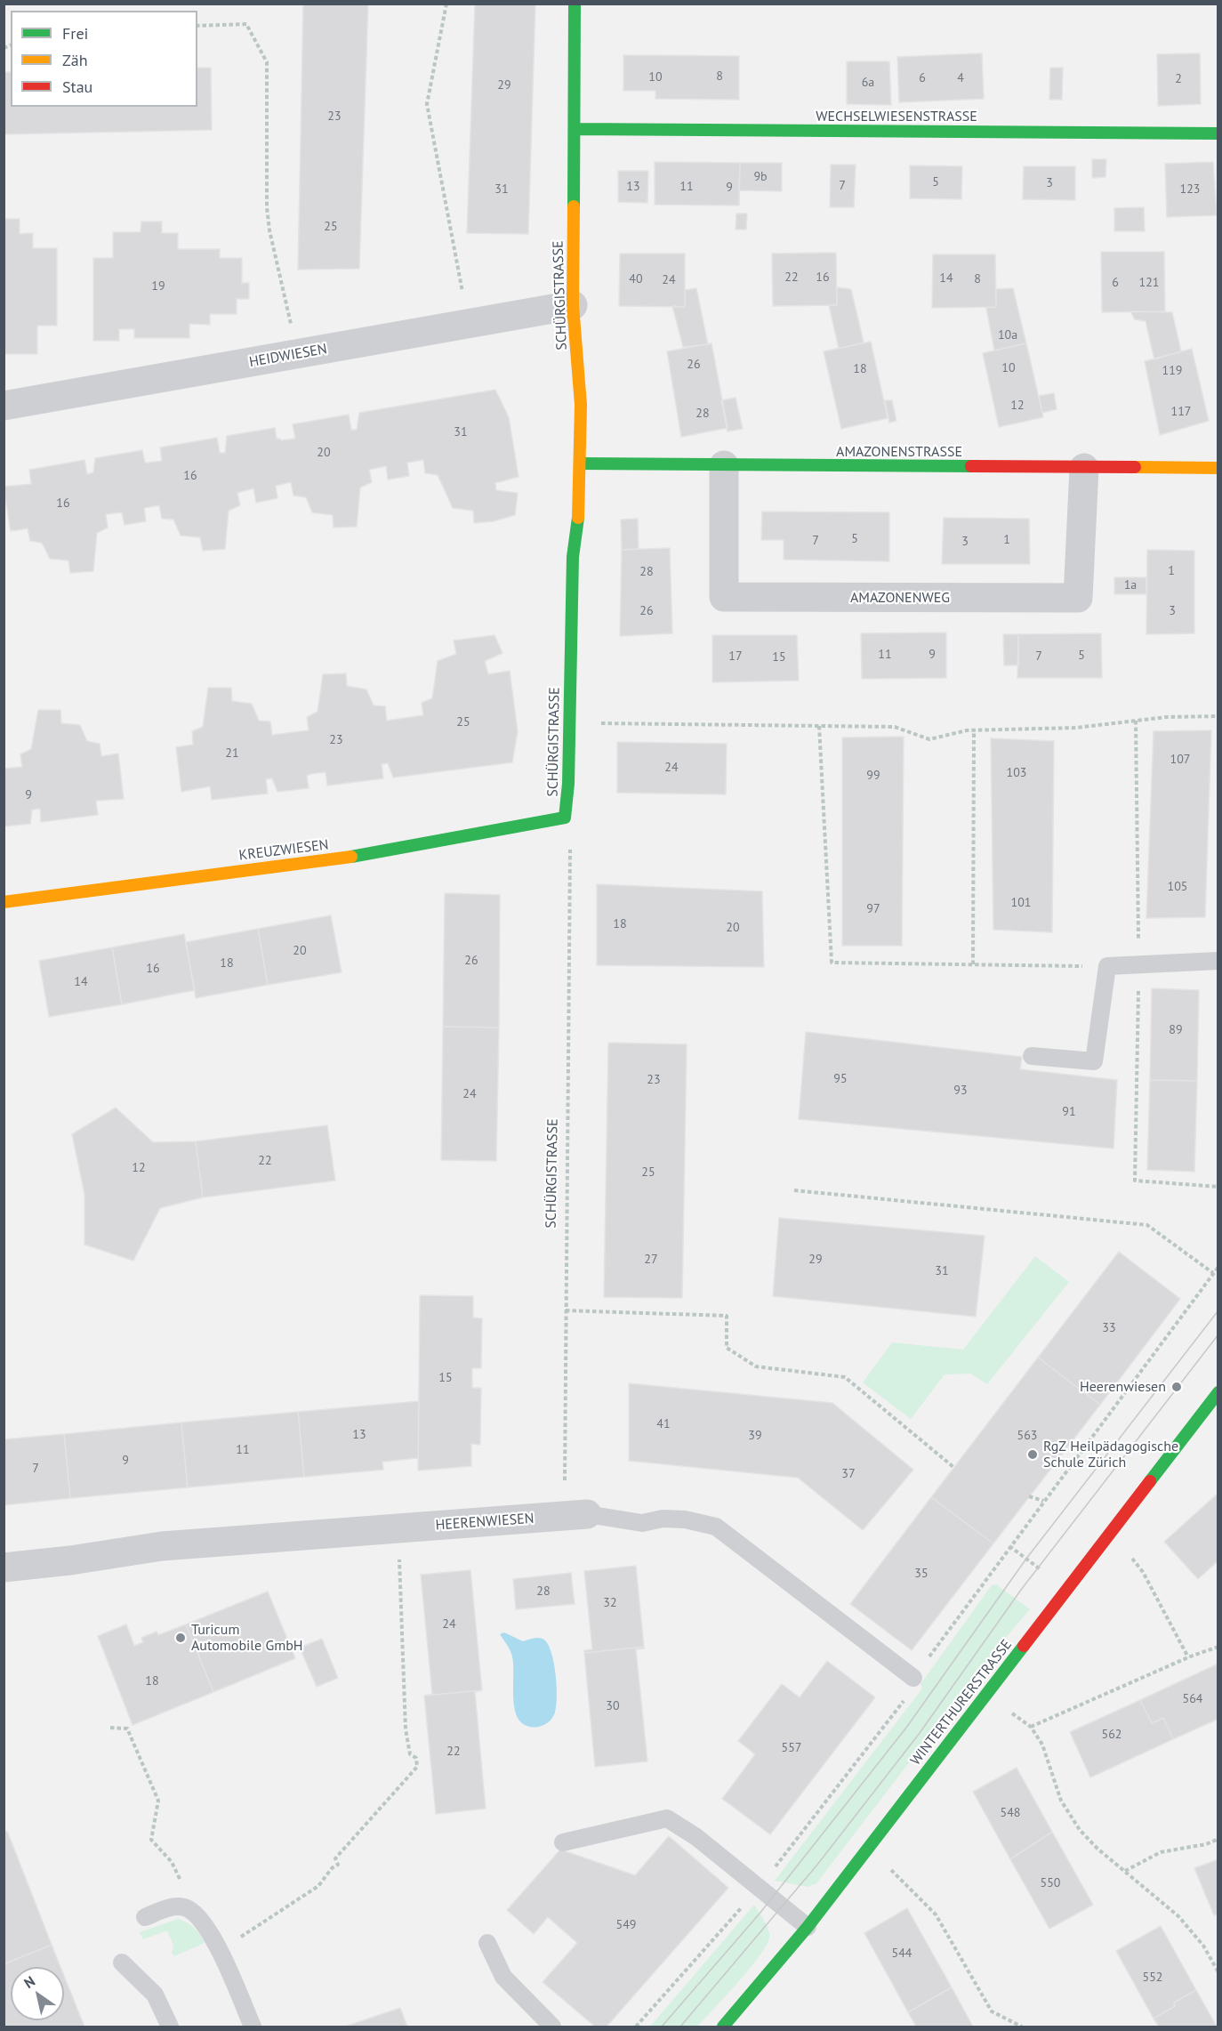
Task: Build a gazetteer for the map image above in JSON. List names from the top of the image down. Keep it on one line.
{"streets":{"street":["WECHSELWIESENSTRASSE","SCHÜRGISTRASSE","HEIDWIESEN","AMAZONENSTRASSE","AMAZONENWEG","KREUZWIESEN","HEERENWIESEN","WINTERTHURERSTRASSE"]},"crossings":[["WECHSELWIESENSTRASSE","SCHÜRGISTRASSE"],["SCHÜRGISTRASSE","HEIDWIESEN"],["SCHÜRGISTRASSE","AMAZONENSTRASSE"],["SCHÜRGISTRASSE","KREUZWIESEN"],["AMAZONENSTRASSE","AMAZONENWEG"]],"places":["Heerenwiesen","RgZ Heilpädagogische Schule Zürich","Turicum Automobile GmbH"],"house_numbers":["8","10","6","4","2","6a","29","23","9b","5","3","7","13","11","9","31","123","25","22","16","14","40","8","24","6","121","19","10a","26","10","18","119","12","117","28","31","20","16","16","5","1","7","3","1","28","1a","26","3","11","9","5","17","7","15","25","23","21","107","24","103","99","9","105","101","97","18","20","20","26","18","16","14","89","95","23","93","24","91","22","12","25","27","29","31","33","15","41","13","39","563","11","9","7","37","35","28","32","24","18","564","30","562","557","22","548","550","549","544","552"],"legend":["Frei","Zäh","Stau"],"north":"top left"}
